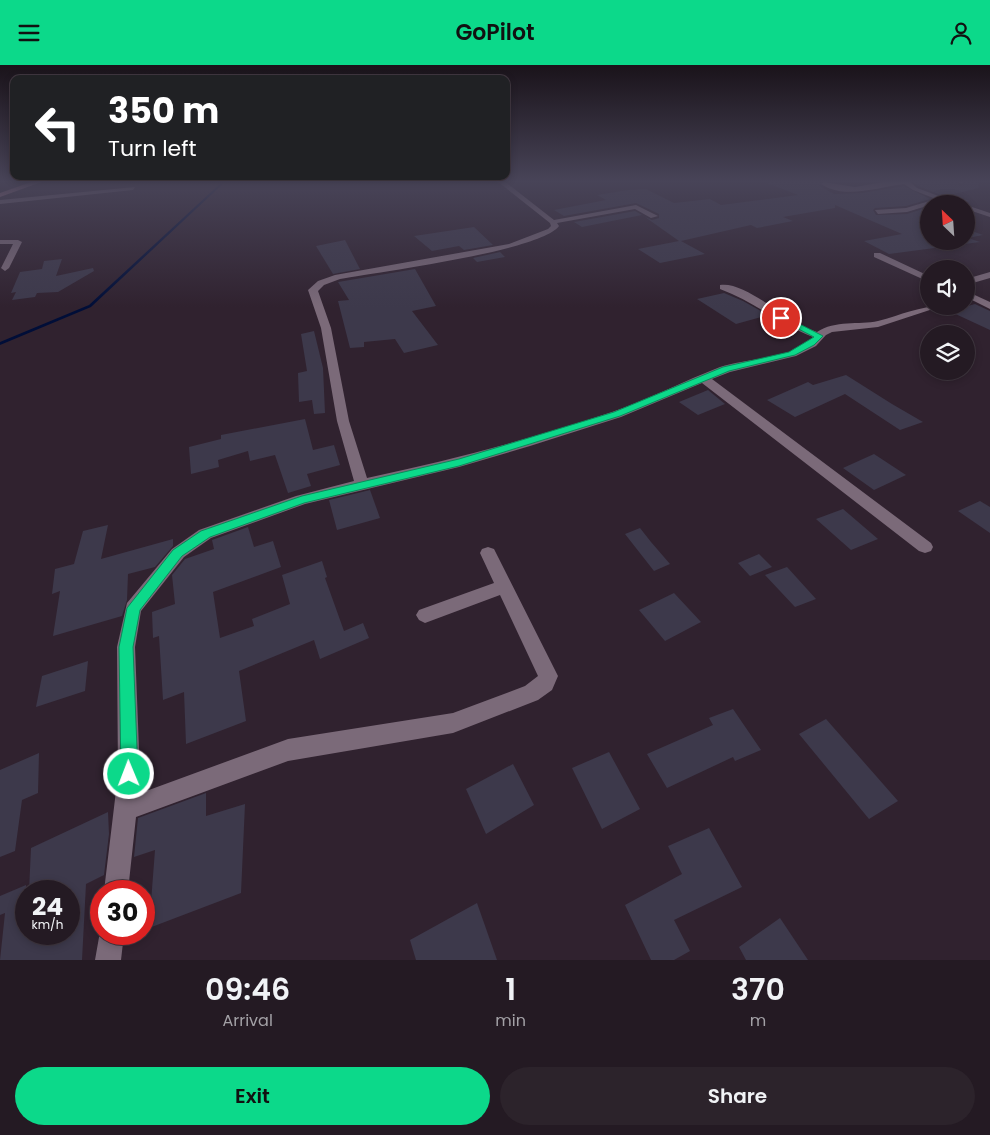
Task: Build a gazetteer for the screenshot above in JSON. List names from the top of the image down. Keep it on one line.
{"north":"top left","page":{"header":"GoPilot","turn":["350 m","Turn left"],"speed":"24 km/h","limit":"30","eta":["09:46","Arrival","1","min","370","m"],"buttons":["Exit","Share"]}}
